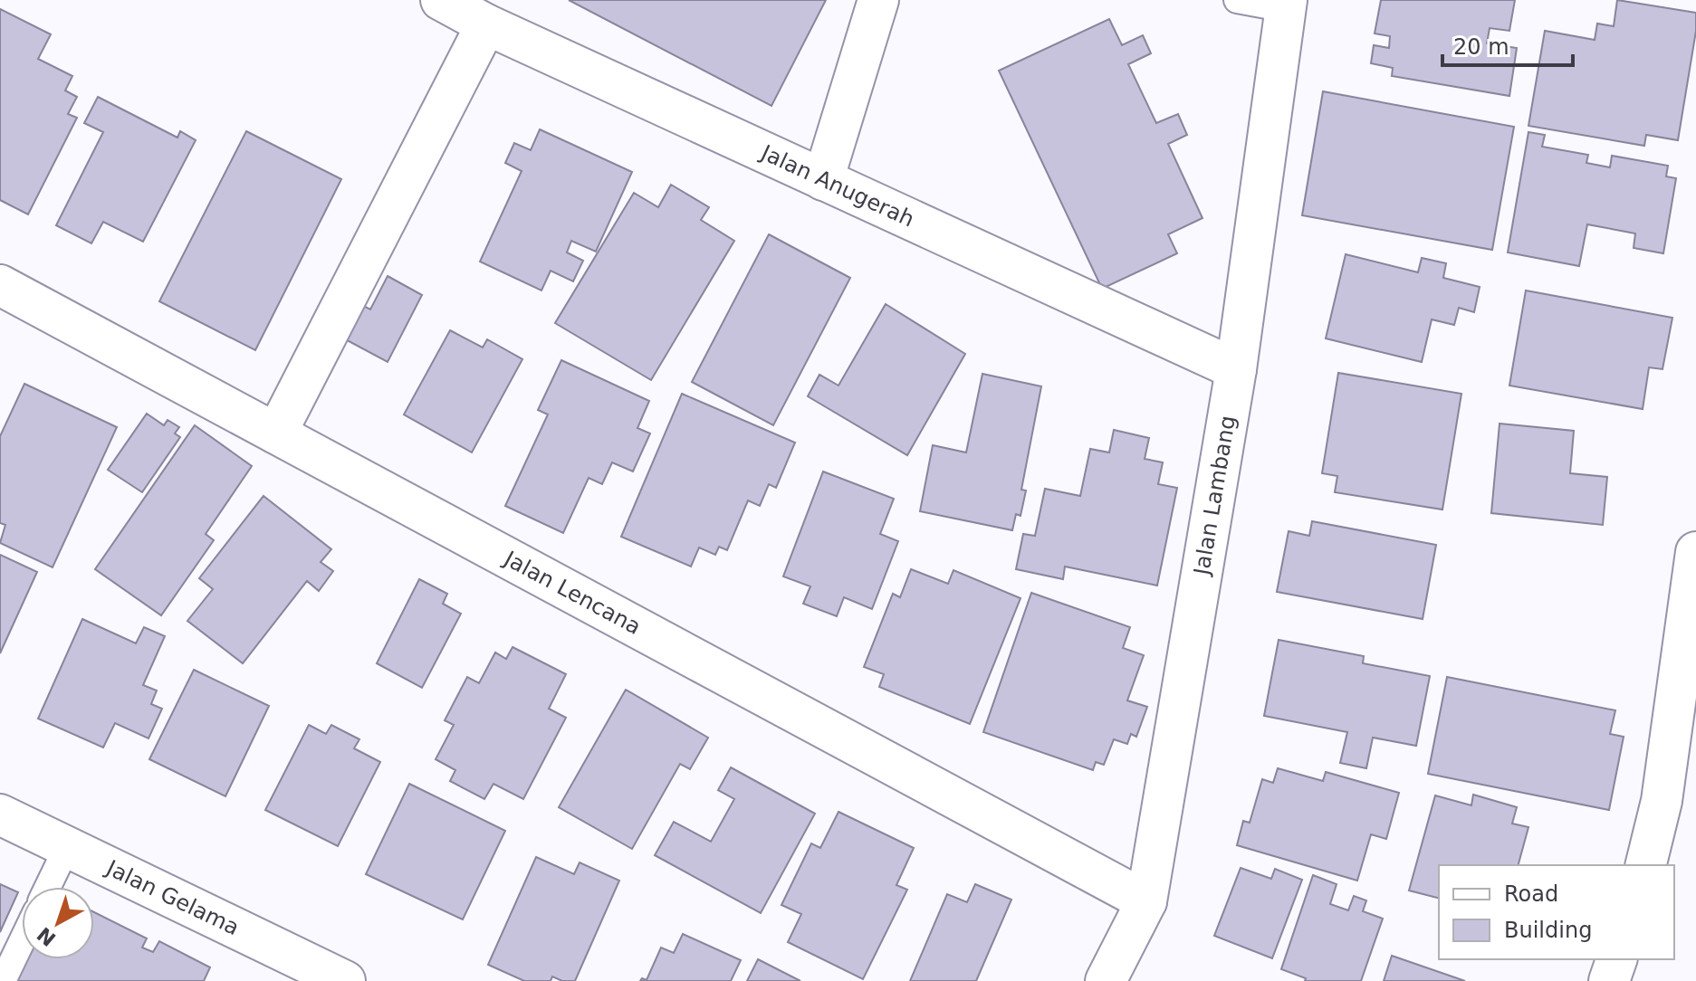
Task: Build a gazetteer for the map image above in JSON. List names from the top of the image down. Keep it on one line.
{"streets":{"street":["Jalan Anugerah","Jalan Lambang","Jalan Lencana","Jalan Gelama"]},"crossings":[["Jalan Anugerah","Jalan Lambang"],["Jalan Lambang","Jalan Lencana"]],"legend":["Road","Building"],"scale_bar":"20 m","north":"bottom left"}
